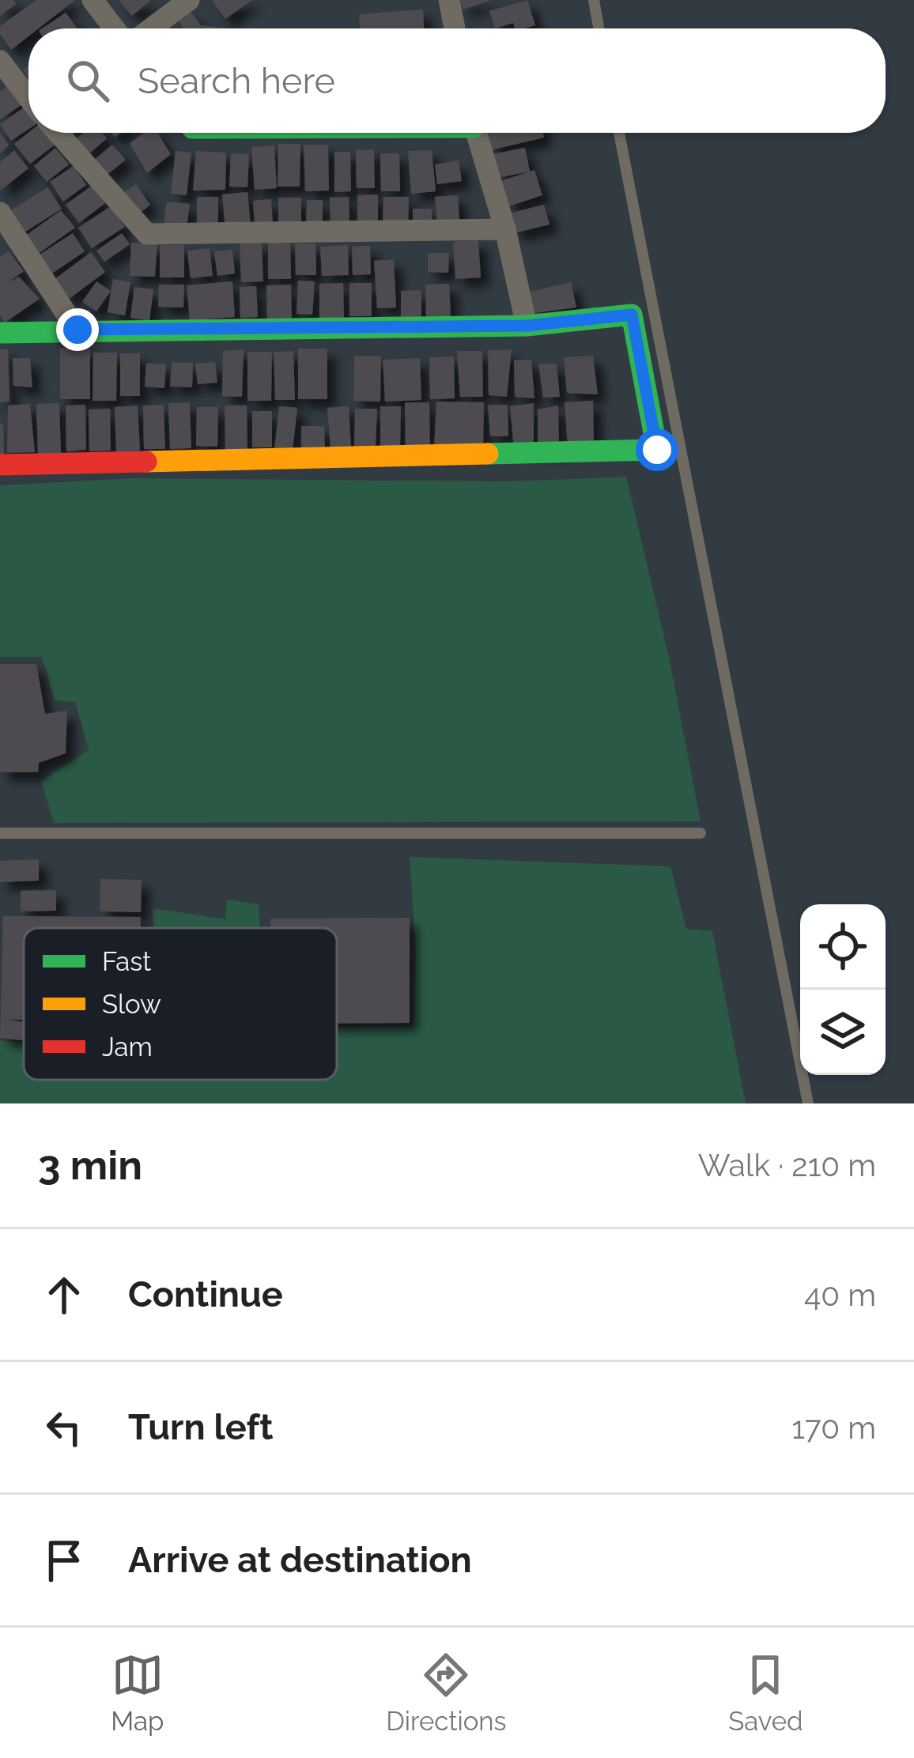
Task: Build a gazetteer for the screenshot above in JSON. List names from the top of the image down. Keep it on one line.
{"legend":["Fast","Slow","Jam"],"page":{"search":"Search here","heading":["3 min","Walk · 210 m"],"list":[["Continue","40 m"],["Turn left","170 m"],"Arrive at destination"],"nav":["Map","Directions","Saved"]}}
